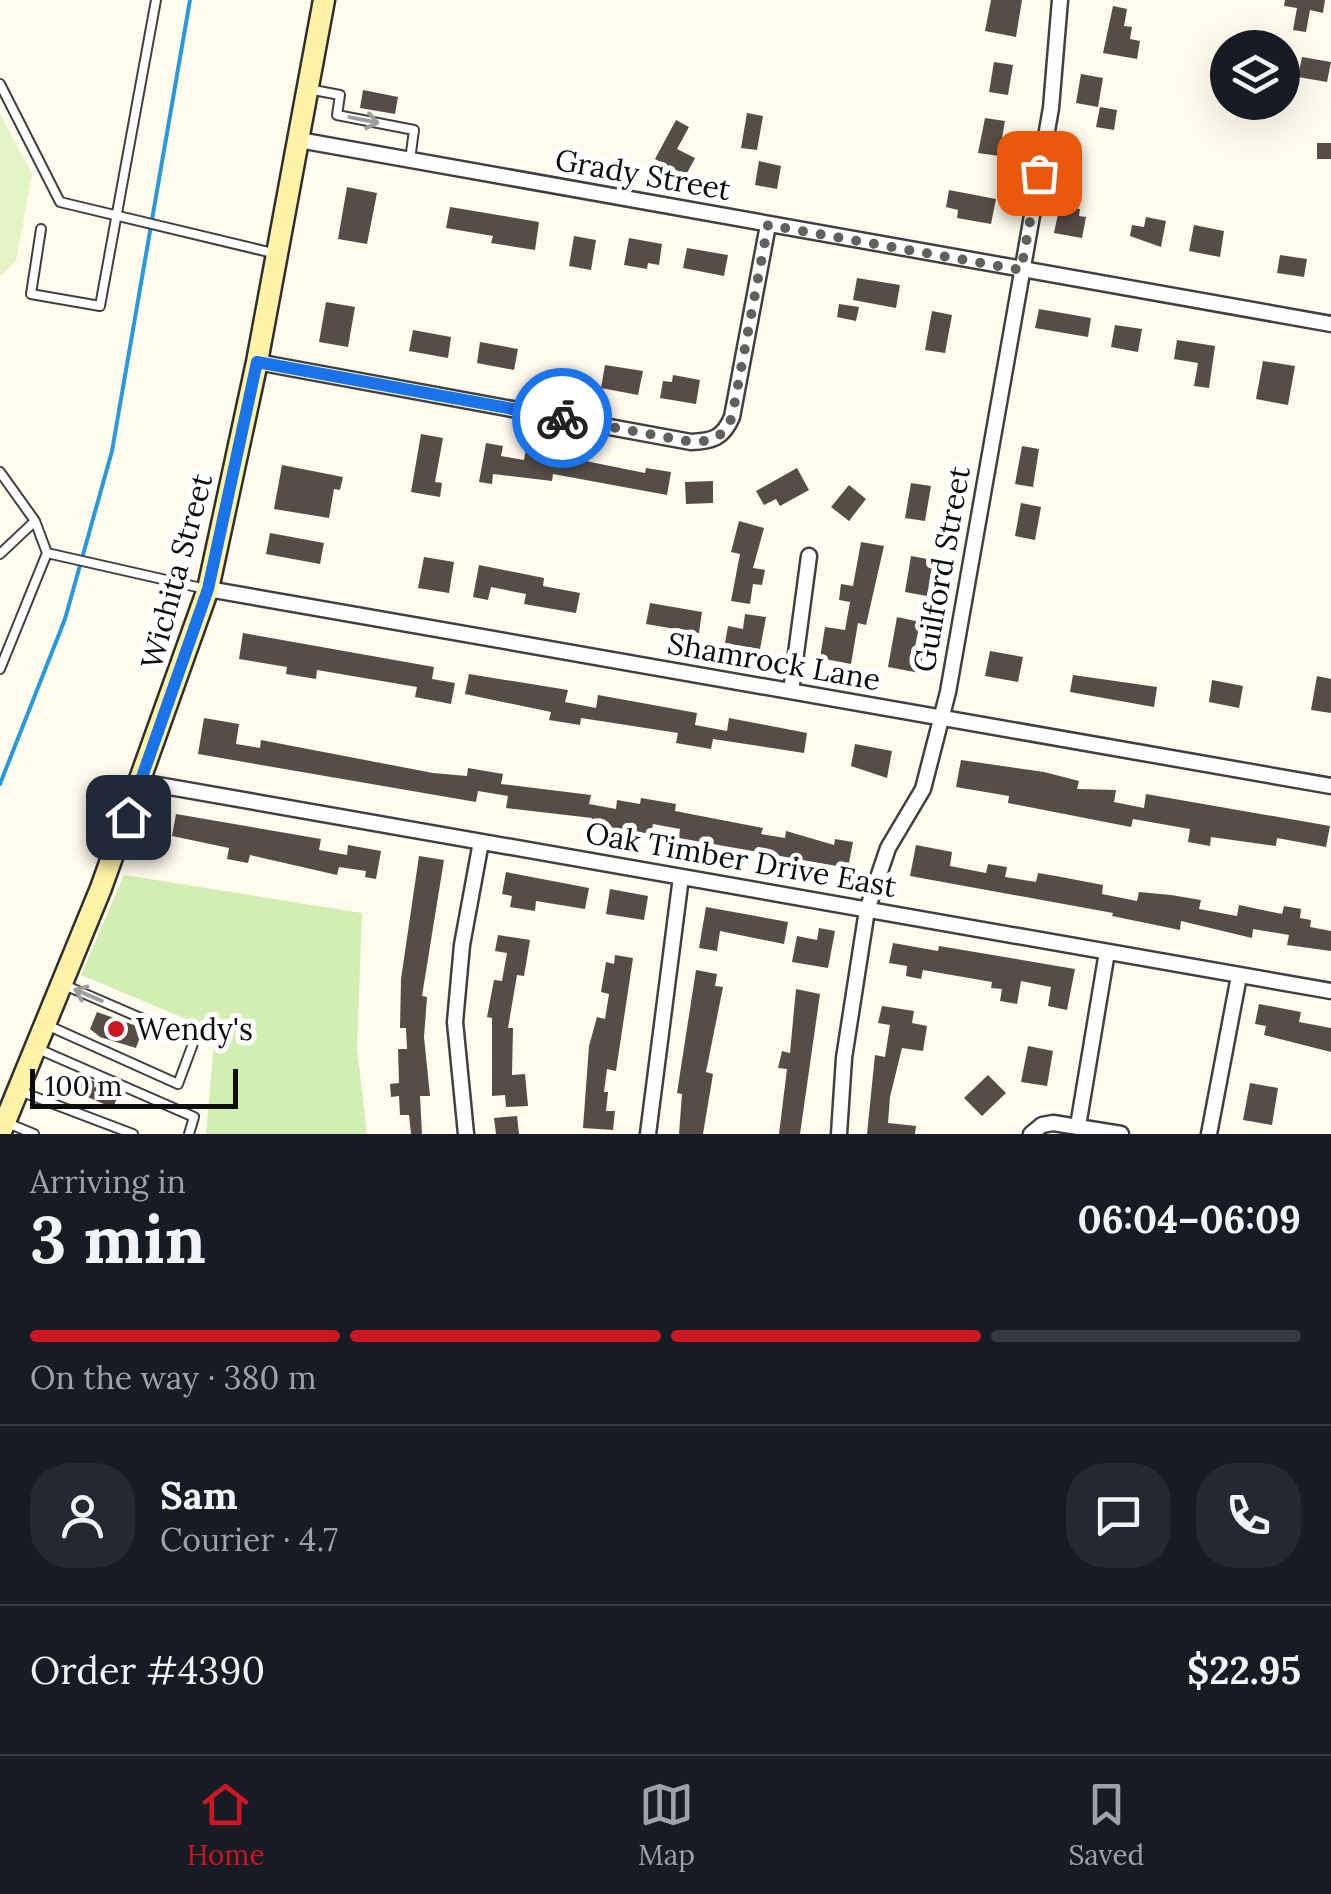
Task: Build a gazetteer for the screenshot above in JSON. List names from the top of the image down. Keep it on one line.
{"streets":{"main road":["Wichita Street"],"street":["Grady Street","Guilford Street","Shamrock Lane","Oak Timber Drive East"]},"crossings":[["Grady Street","Guilford Street"],["Grady Street","Wichita Street"],["Guilford Street","Shamrock Lane"],["Guilford Street","Oak Timber Drive East"],["Wichita Street","Shamrock Lane"],["Wichita Street","Oak Timber Drive East"]],"places":["Wendy's"],"scale_bar":"100 m","page":{"scale":"100 m","heading":["3 min","Arriving in","06:04–06:09"],"panel":["Sam","Courier · 4.7","Order #4390","$22.95"],"bar":"On the way · 380 m","tabs":["Home","Map","Saved"]}}
